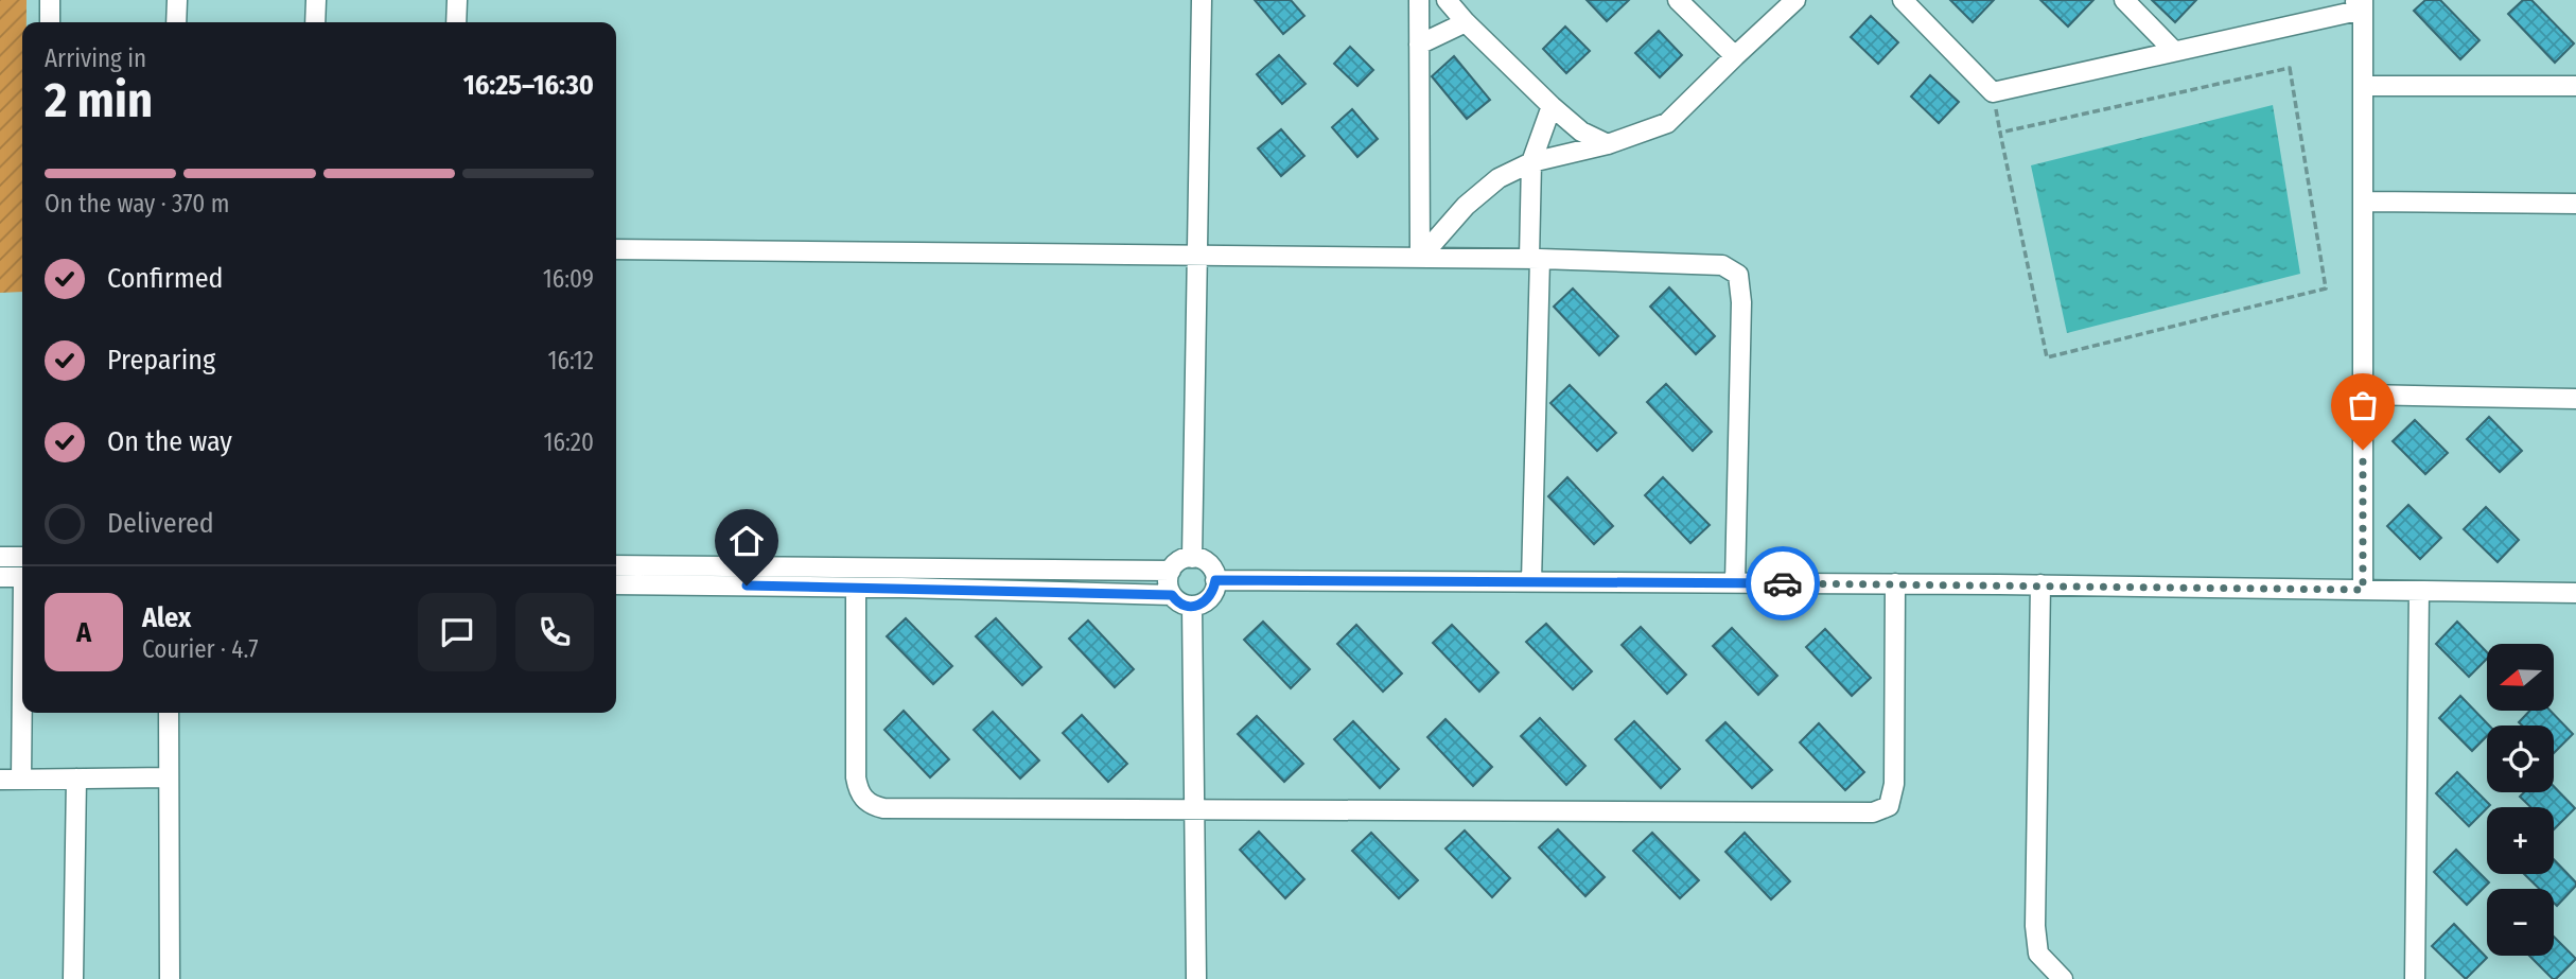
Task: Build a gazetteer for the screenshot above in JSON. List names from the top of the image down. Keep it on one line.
{"north":"left","page":{"heading":["2 min","Arriving in","16:25–16:30"],"panel":["Alex","Courier · 4.7"],"bar":"On the way · 370 m","list":[["Confirmed","16:09"],["Preparing","16:12"],["On the way","16:20"],"Delivered"],"round":"A","map_buttons":["+","−"]}}
